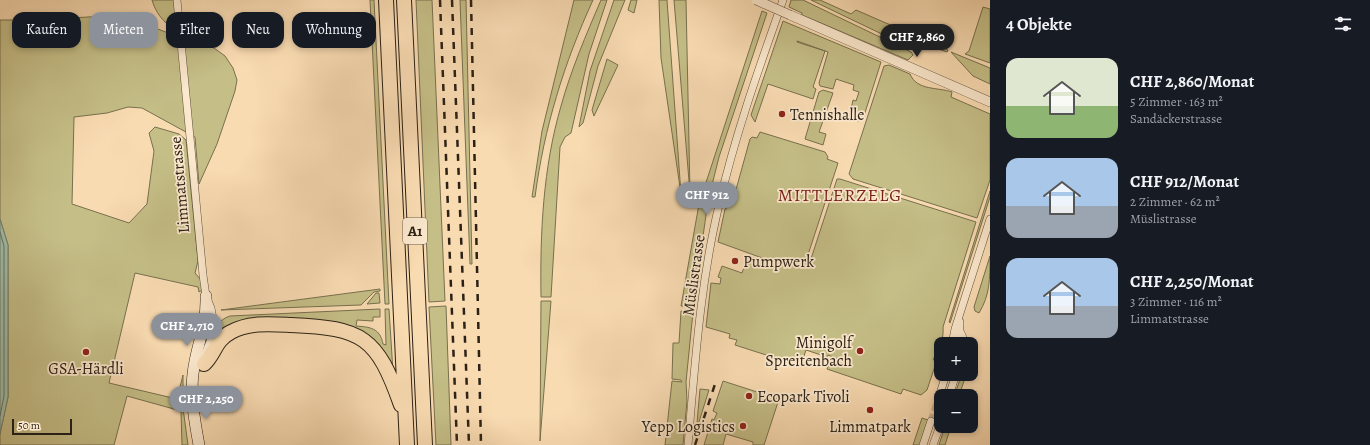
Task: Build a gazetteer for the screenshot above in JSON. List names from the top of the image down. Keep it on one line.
{"streets":{"highway":["A1"],"street":["Limmatstrasse","Müslistrasse"]},"crossings":[["Limmatstrasse","A1"]],"districts":["MITTLERZELG"],"places":["Tennishalle","Pumpwerk","Minigolf Spreitenbach","GSA-Härdli","Ecopark Tivoli","Limmatpark","Yepp Logistics"],"scale_bar":"50 m","page":{"heading":"4 Objekte","chip":["Kaufen","Mieten","Filter","Neu","Wohnung"],"price":["CHF 2,860","CHF 912","CHF 2,710","CHF 2,250"],"list":[{"name":"CHF 2,860/Monat","note":"5 Zimmer · 163 m² · Sandäckerstrasse"},{"name":"CHF 912/Monat","note":"2 Zimmer · 62 m² · Müslistrasse"},{"name":"CHF 2,250/Monat","note":"3 Zimmer · 116 m² · Limmatstrasse"}],"map_buttons":["+","−"],"scale":"50 m"}}
